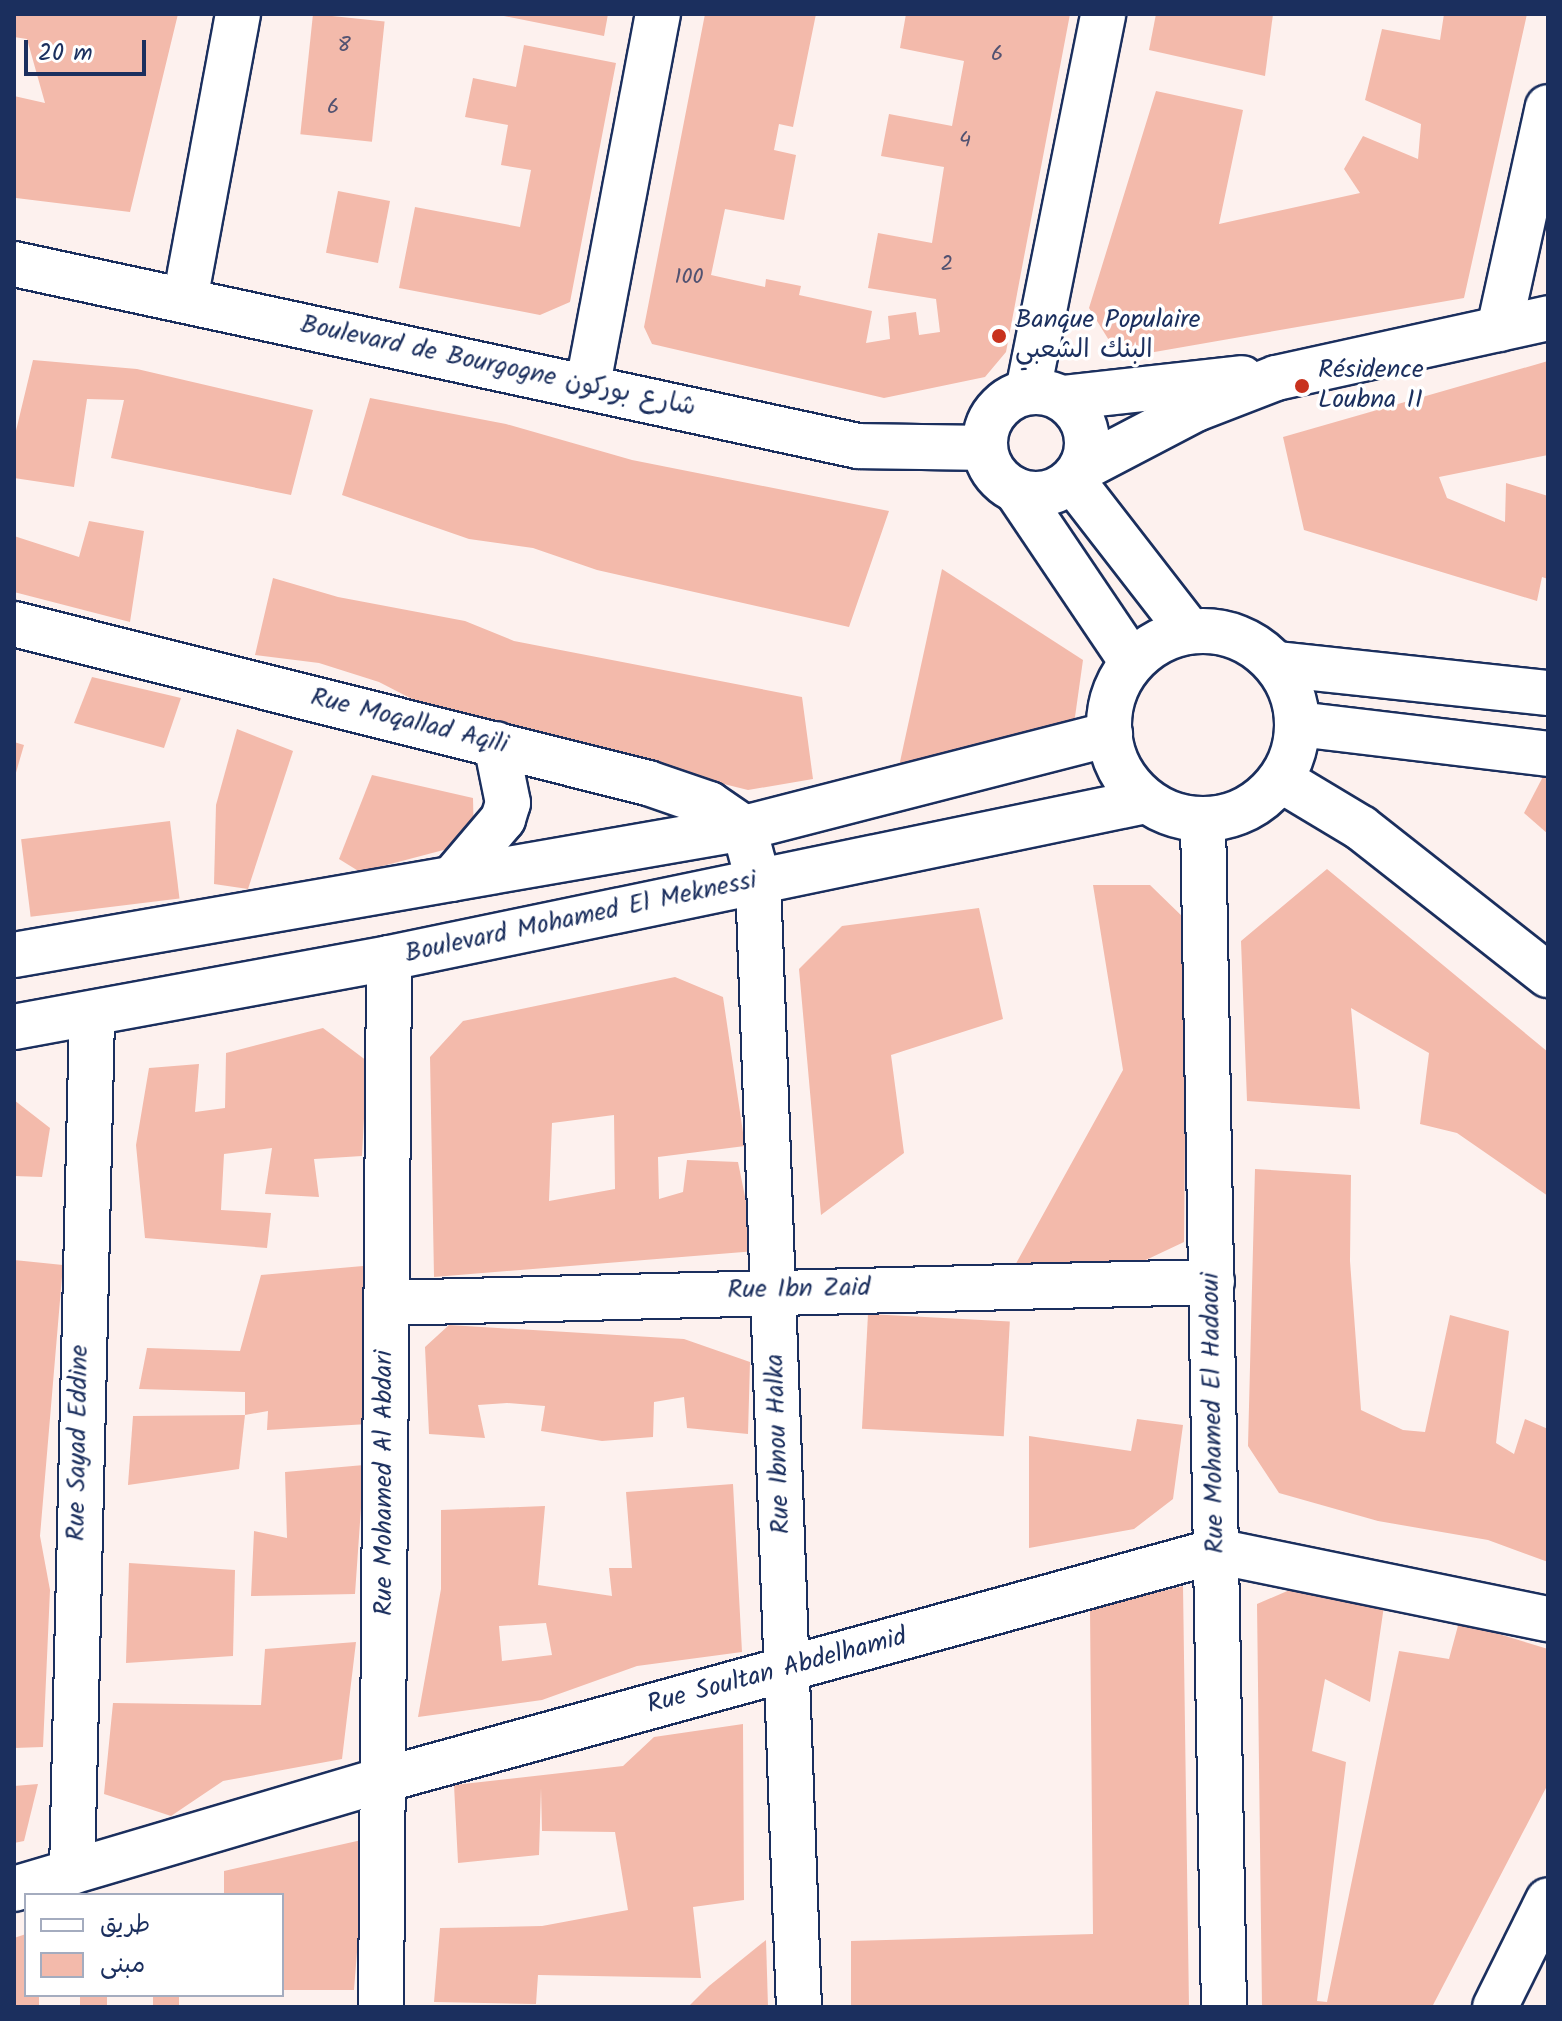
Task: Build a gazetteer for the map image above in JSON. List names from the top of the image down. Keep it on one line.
{"streets":{"street":["Boulevard de Bourgogne شارع بوركون","Rue Moqallad Aqili","Boulevard Mohamed El Meknessi","Rue Ibn Zaid","Rue Mohamed El Hadaoui","Rue Sayad Eddine","Rue Ibnou Halka","Rue Mohamed Al Abdari","Rue Soultan Abdelhamid"]},"crossings":[["Rue Moqallad Aqili","Boulevard Mohamed El Meknessi"],["Boulevard Mohamed El Meknessi","Rue Mohamed El Hadaoui"],["Boulevard Mohamed El Meknessi","Rue Sayad Eddine"],["Boulevard Mohamed El Meknessi","Rue Ibnou Halka"],["Boulevard Mohamed El Meknessi","Rue Mohamed Al Abdari"],["Rue Ibn Zaid","Rue Mohamed El Hadaoui"],["Rue Ibn Zaid","Rue Ibnou Halka"],["Rue Ibn Zaid","Rue Mohamed Al Abdari"],["Rue Mohamed El Hadaoui","Rue Soultan Abdelhamid"],["Rue Sayad Eddine","Rue Soultan Abdelhamid"],["Rue Ibnou Halka","Rue Soultan Abdelhamid"],["Rue Mohamed Al Abdari","Rue Soultan Abdelhamid"]],"places":["Banque Populaire البنك الشعبي","Résidence Loubna II"],"house_numbers":["8","6","6","4","2","100"],"legend":["طريق","مبنى"],"scale_bar":"20 m"}
